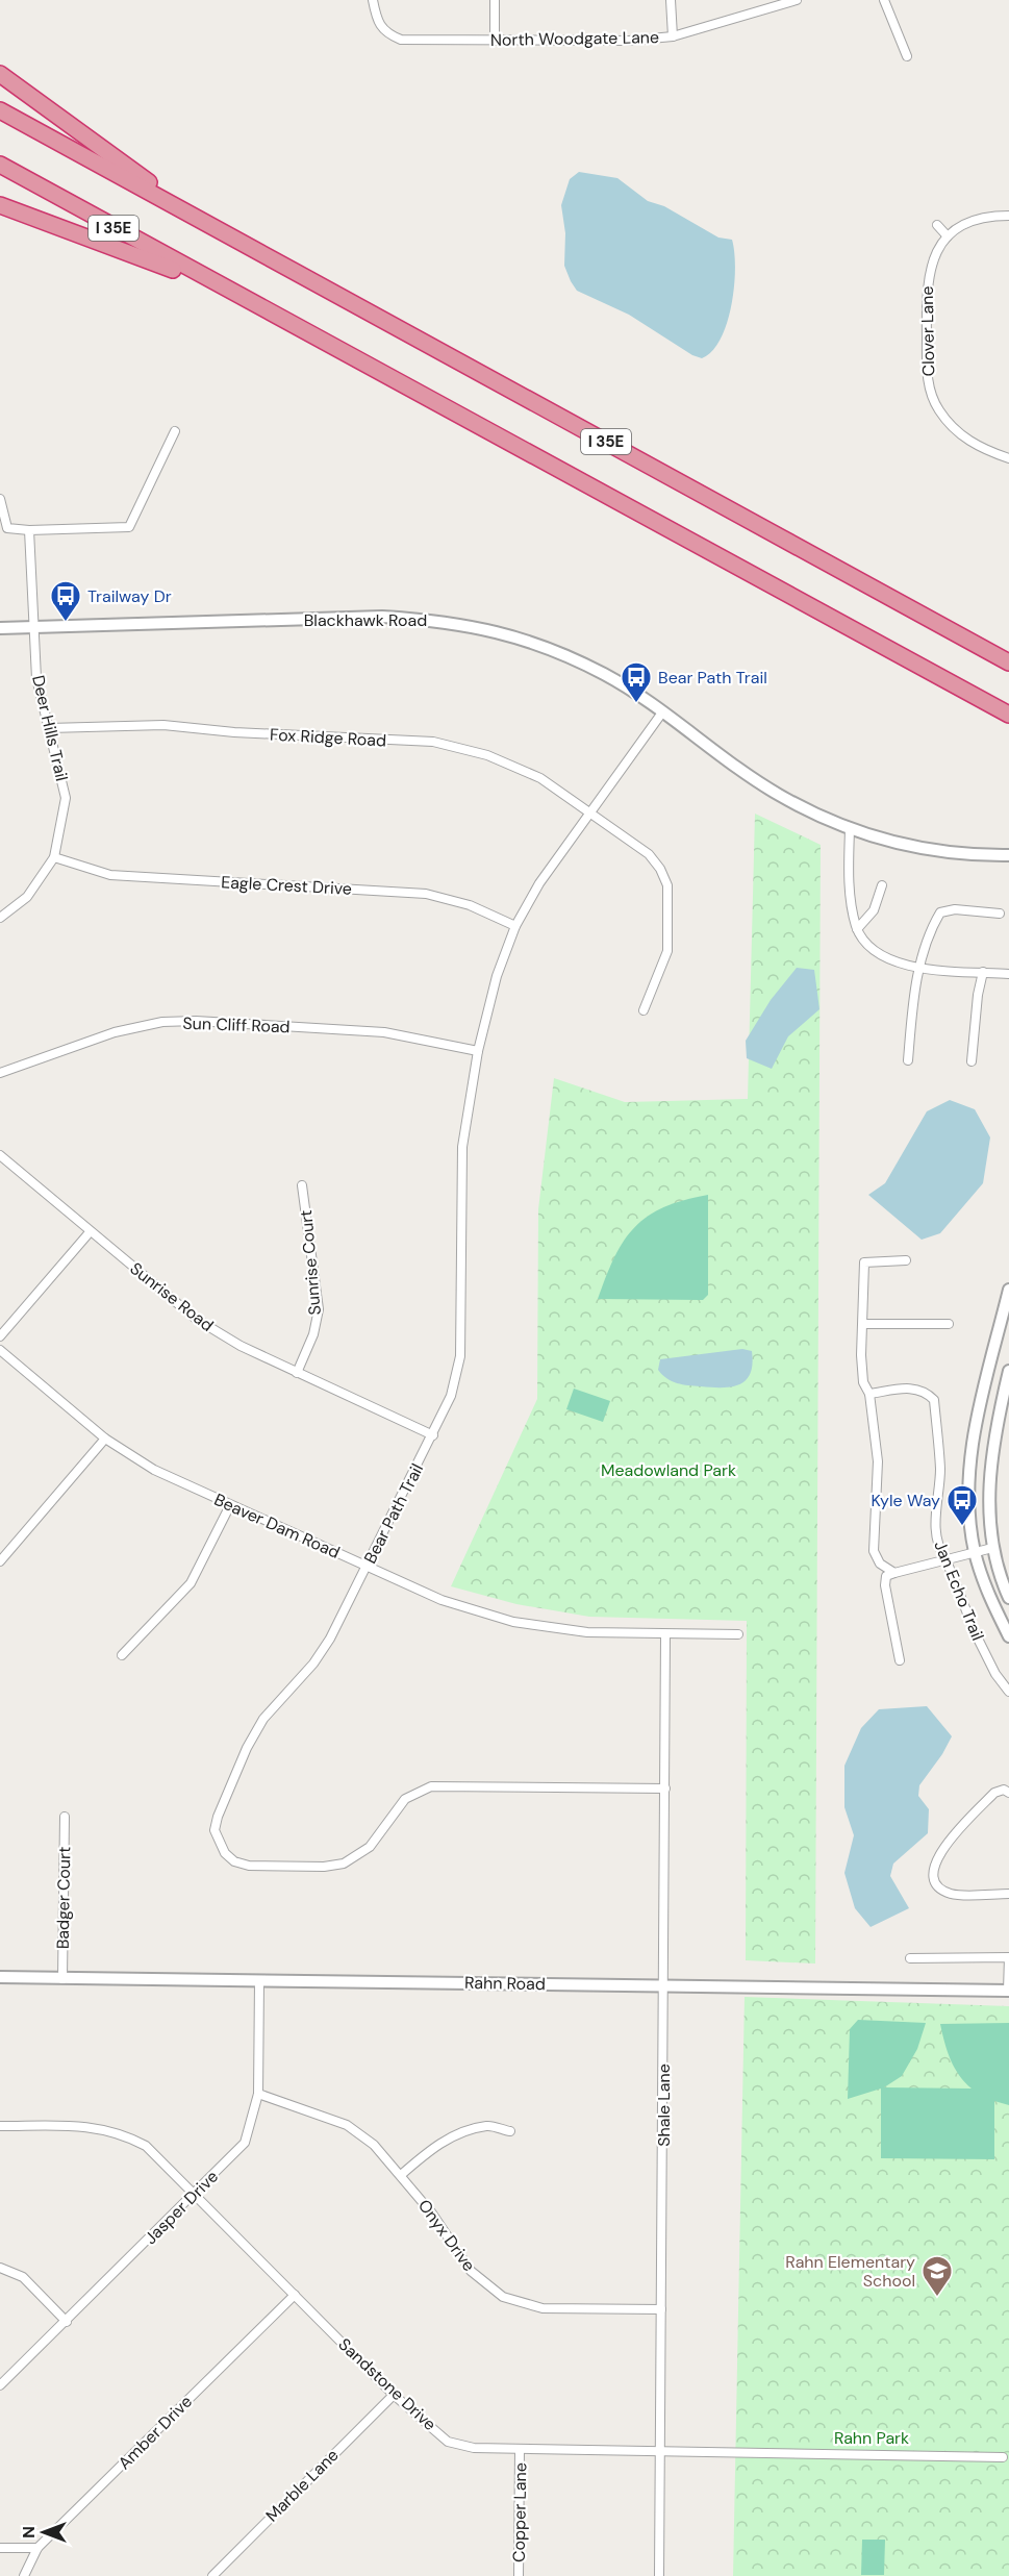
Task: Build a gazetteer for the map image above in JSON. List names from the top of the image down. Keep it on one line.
{"streets":{"highway":["I 35E"],"street":["North Woodgate Lane","Clover Lane","Blackhawk Road","Deer Hills Trail","Fox Ridge Road","Eagle Crest Drive","Sun Cliff Road","Sunrise Court","Sunrise Road","Bear Path Trail","Beaver Dam Road","Jan Echo Trail","Badger Court","Rahn Road","Shale Lane","Jasper Drive","Onyx Drive","Sandstone Drive","Amber Drive","Marble Lane","Copper Lane"]},"crossings":[["Blackhawk Road","Deer Hills Trail"],["Blackhawk Road","Bear Path Trail"],["Deer Hills Trail","Fox Ridge Road"],["Deer Hills Trail","Eagle Crest Drive"],["Fox Ridge Road","Bear Path Trail"],["Eagle Crest Drive","Bear Path Trail"],["Sun Cliff Road","Bear Path Trail"],["Sunrise Court","Sunrise Road"],["Sunrise Road","Bear Path Trail"],["Bear Path Trail","Beaver Dam Road"],["Bear Path Trail","Shale Lane"],["Beaver Dam Road","Shale Lane"],["Badger Court","Rahn Road"],["Rahn Road","Shale Lane"],["Rahn Road","Jasper Drive"],["Shale Lane","Onyx Drive"],["Shale Lane","Sandstone Drive"],["Jasper Drive","Onyx Drive"],["Jasper Drive","Sandstone Drive"],["Sandstone Drive","Amber Drive"],["Sandstone Drive","Marble Lane"],["Sandstone Drive","Copper Lane"]],"parks":["Meadowland Park","Rahn Park"],"places":{"bus stop":["Trailway Dr","Bear Path Trail","Kyle Way"],"school or university":["Rahn Elementary School"]},"north":"left"}
